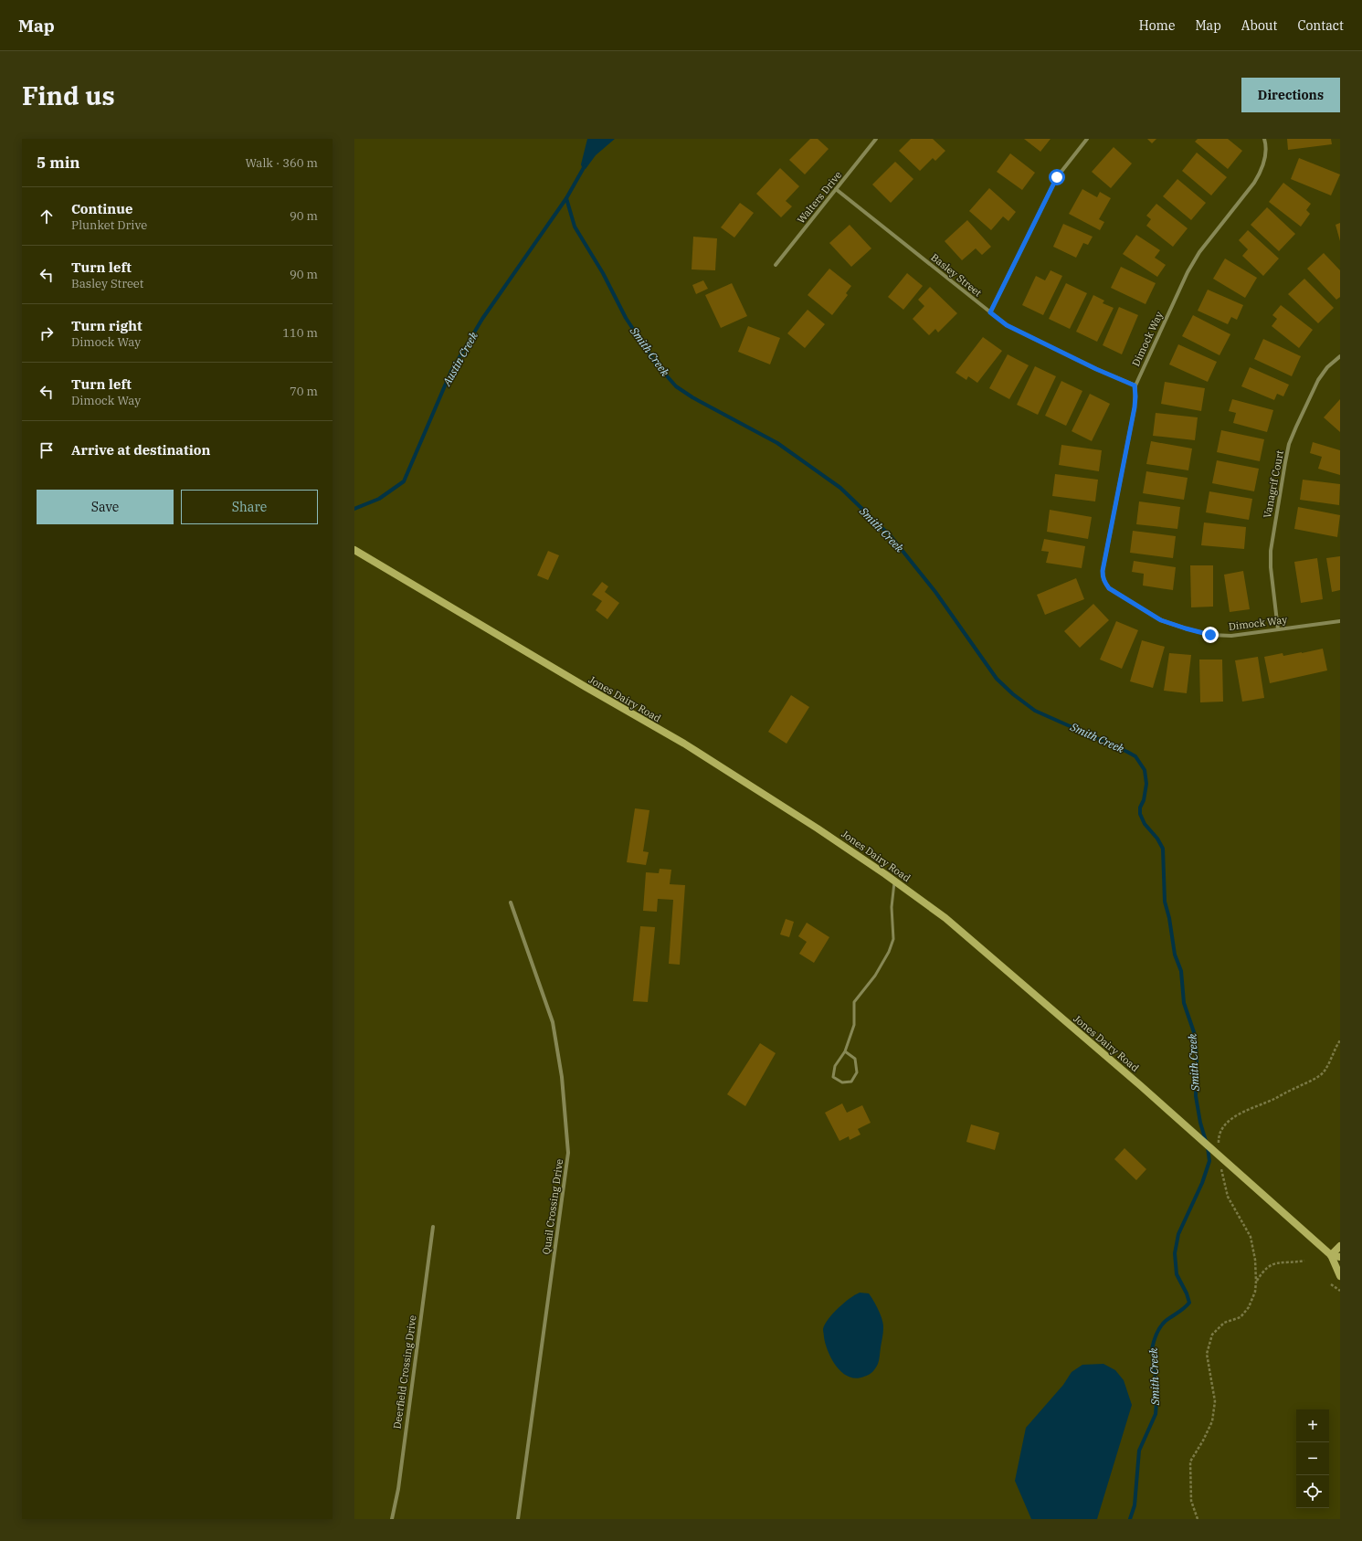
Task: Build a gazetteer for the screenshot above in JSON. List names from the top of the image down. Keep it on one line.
{"streets":{"street":["Walters Drive","Basley Street","Dimock Way","Vanagrif Court","Jones Dairy Road","Quail Crossing Drive","Deerfield Crossing Drive"]},"crossings":[["Walters Drive","Basley Street"],["Basley Street","Dimock Way"],["Dimock Way","Vanagrif Court"]],"water":["Smith Creek","Austin Creek"],"page":{"header":"Map","nav":["Home","Map","About","Contact"],"buttons":["Directions",["Save","Share"]],"title":"Find us","heading":["5 min","Walk · 360 m"],"list":[["Continue","Plunket Drive","90 m"],["Turn left","Basley Street","90 m"],["Turn right","Dimock Way","110 m"],["Turn left","Dimock Way","70 m"],"Arrive at destination"],"map_buttons":["+","−"]}}
